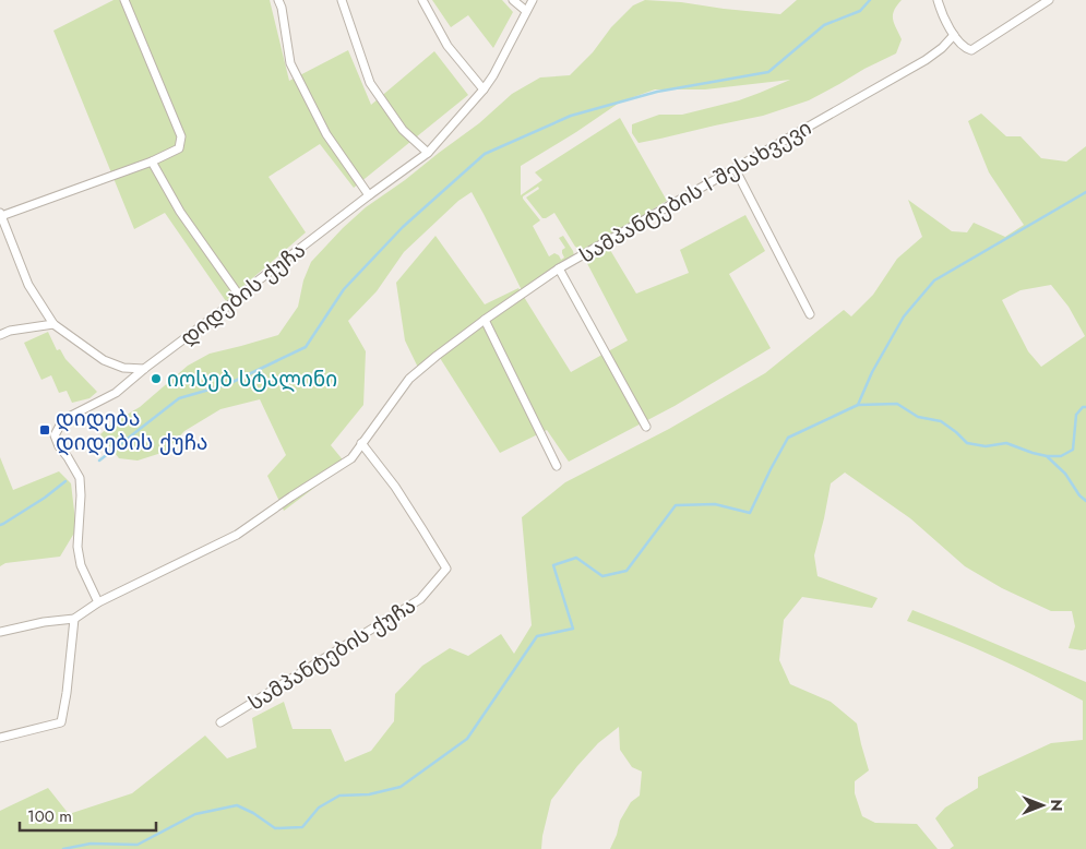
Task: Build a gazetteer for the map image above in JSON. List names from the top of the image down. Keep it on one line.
{"streets":{"street":["სამპანტების I შესახვევი","დიდების ქუჩა","სამპანტების ქუჩა"]},"crossings":[["სამპანტების I შესახვევი","სამპანტების ქუჩა"]],"places":{"other":["იოსებ სტალინი"],"transit":["დიდება დიდების ქუჩა"]},"scale_bar":"100 m","north":"right"}
